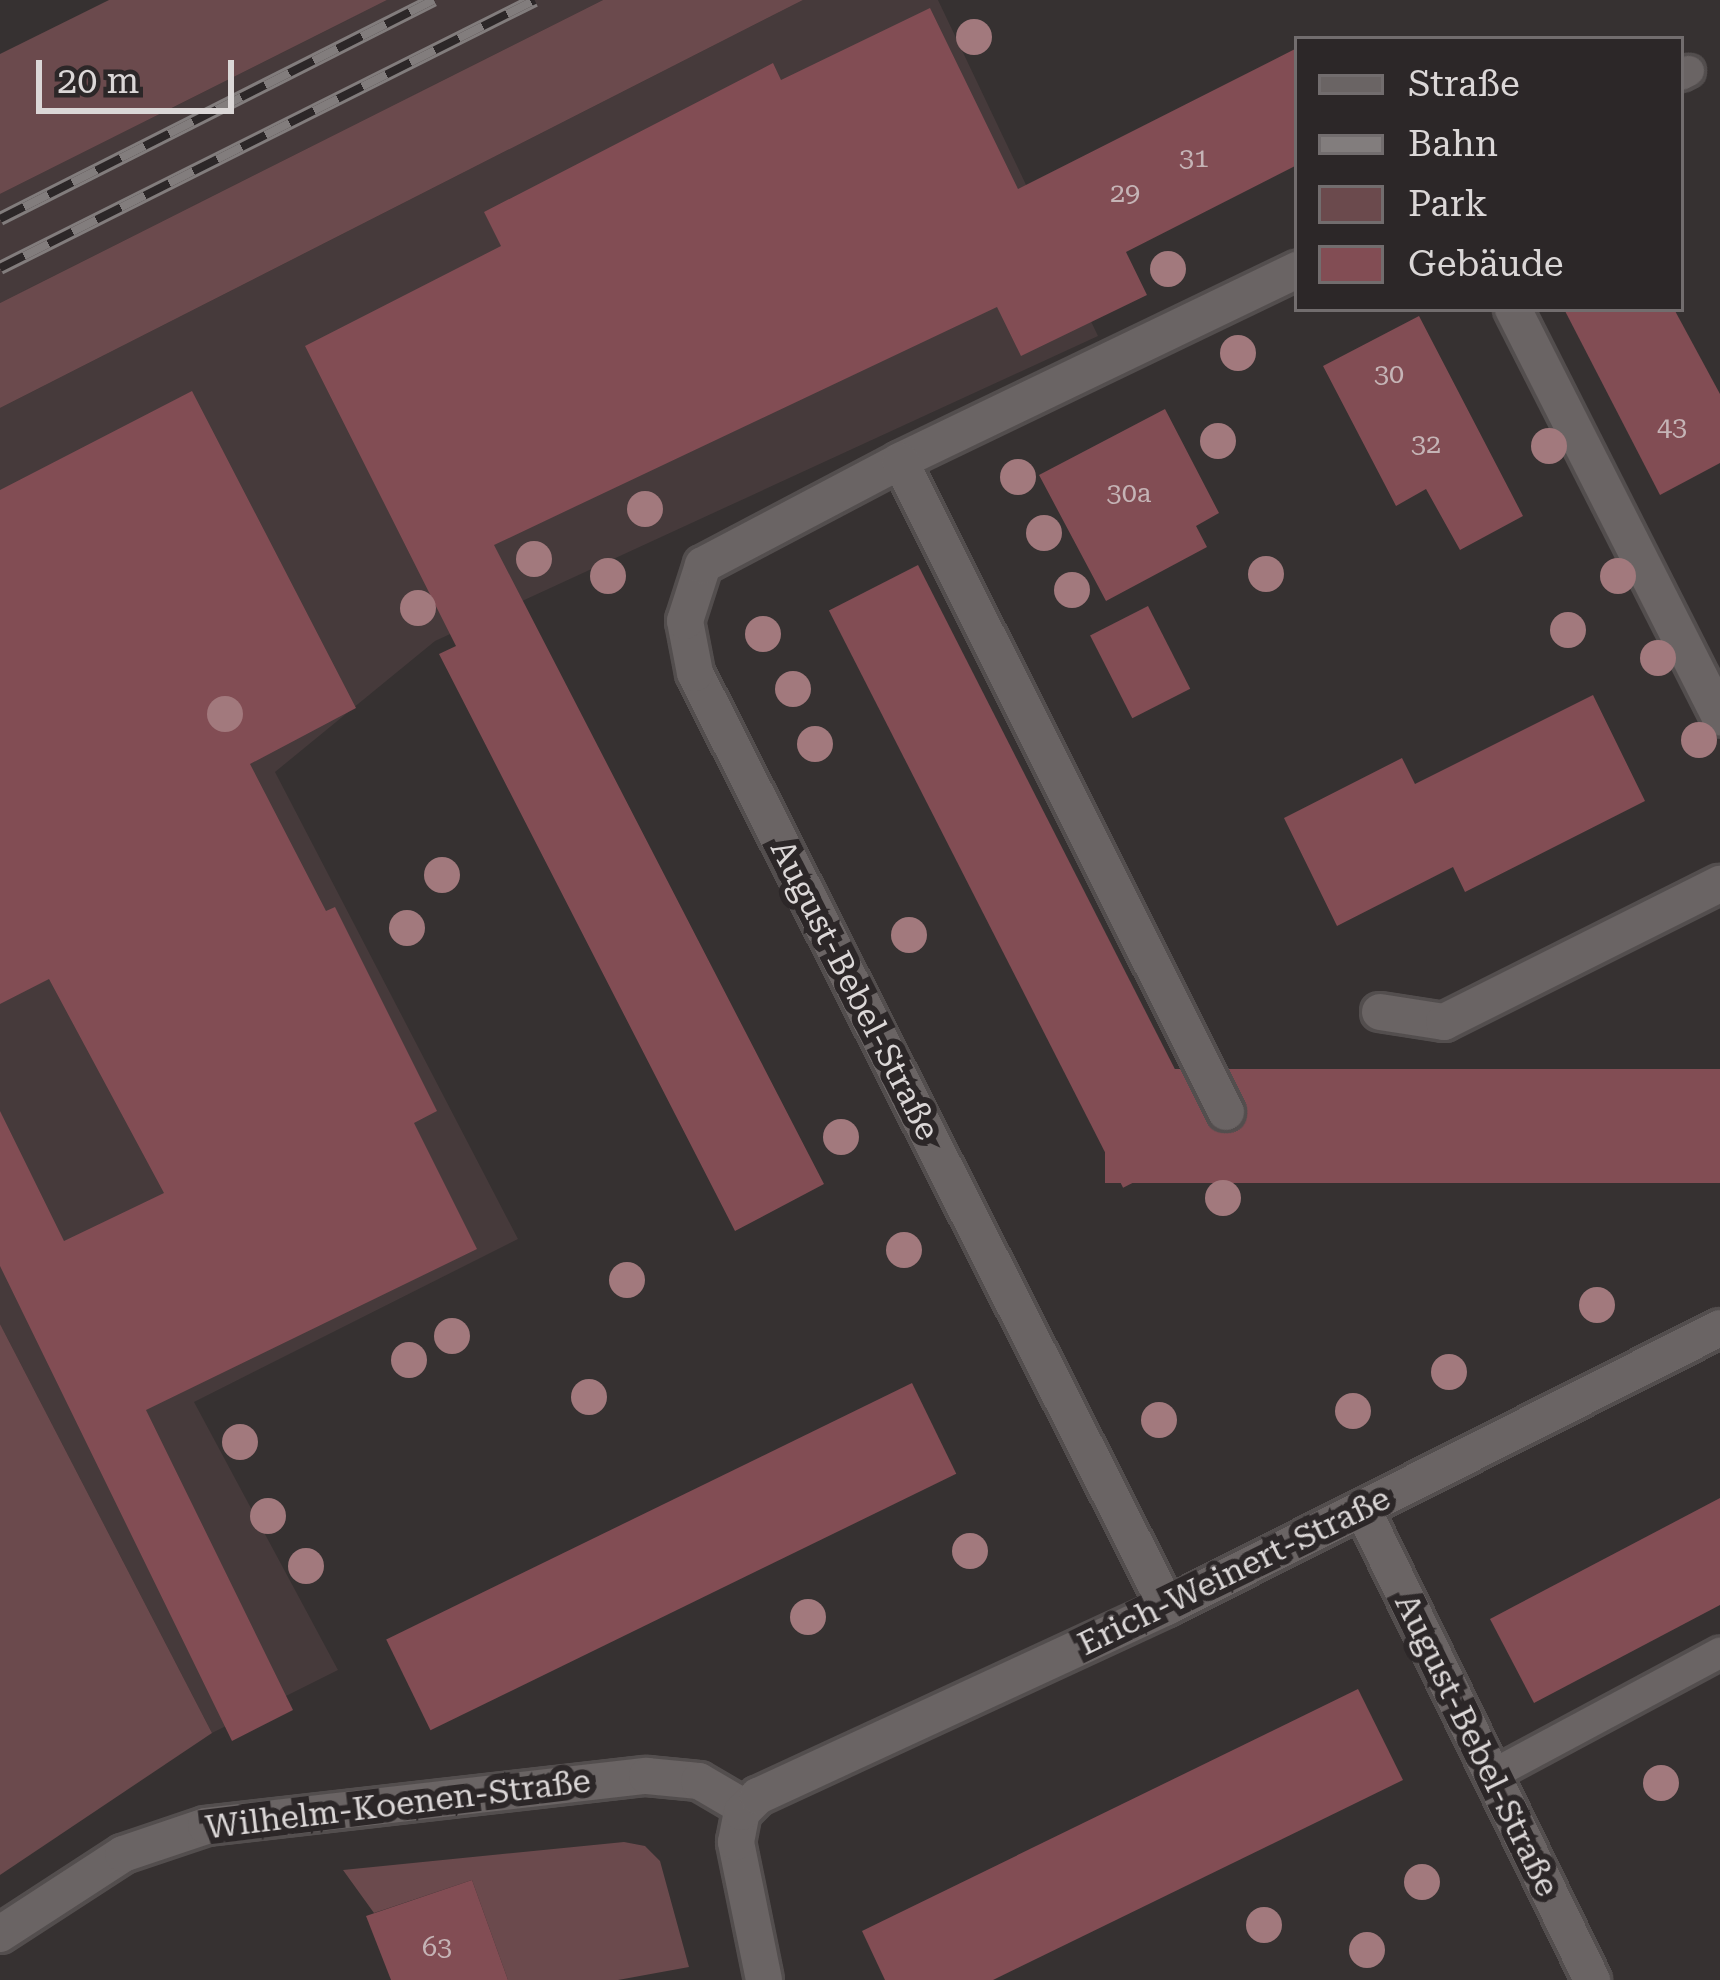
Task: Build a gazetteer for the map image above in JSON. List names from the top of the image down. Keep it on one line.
{"streets":{"street":["August-Bebel-Straße","Erich-Weinert-Straße","Wilhelm-Koenen-Straße"]},"crossings":[["August-Bebel-Straße","Erich-Weinert-Straße"],["Erich-Weinert-Straße","Wilhelm-Koenen-Straße"]],"house_numbers":["31","29","30","43","32","30a","63"],"legend":["Straße","Bahn","Park","Gebäude"],"scale_bar":"20 m"}
